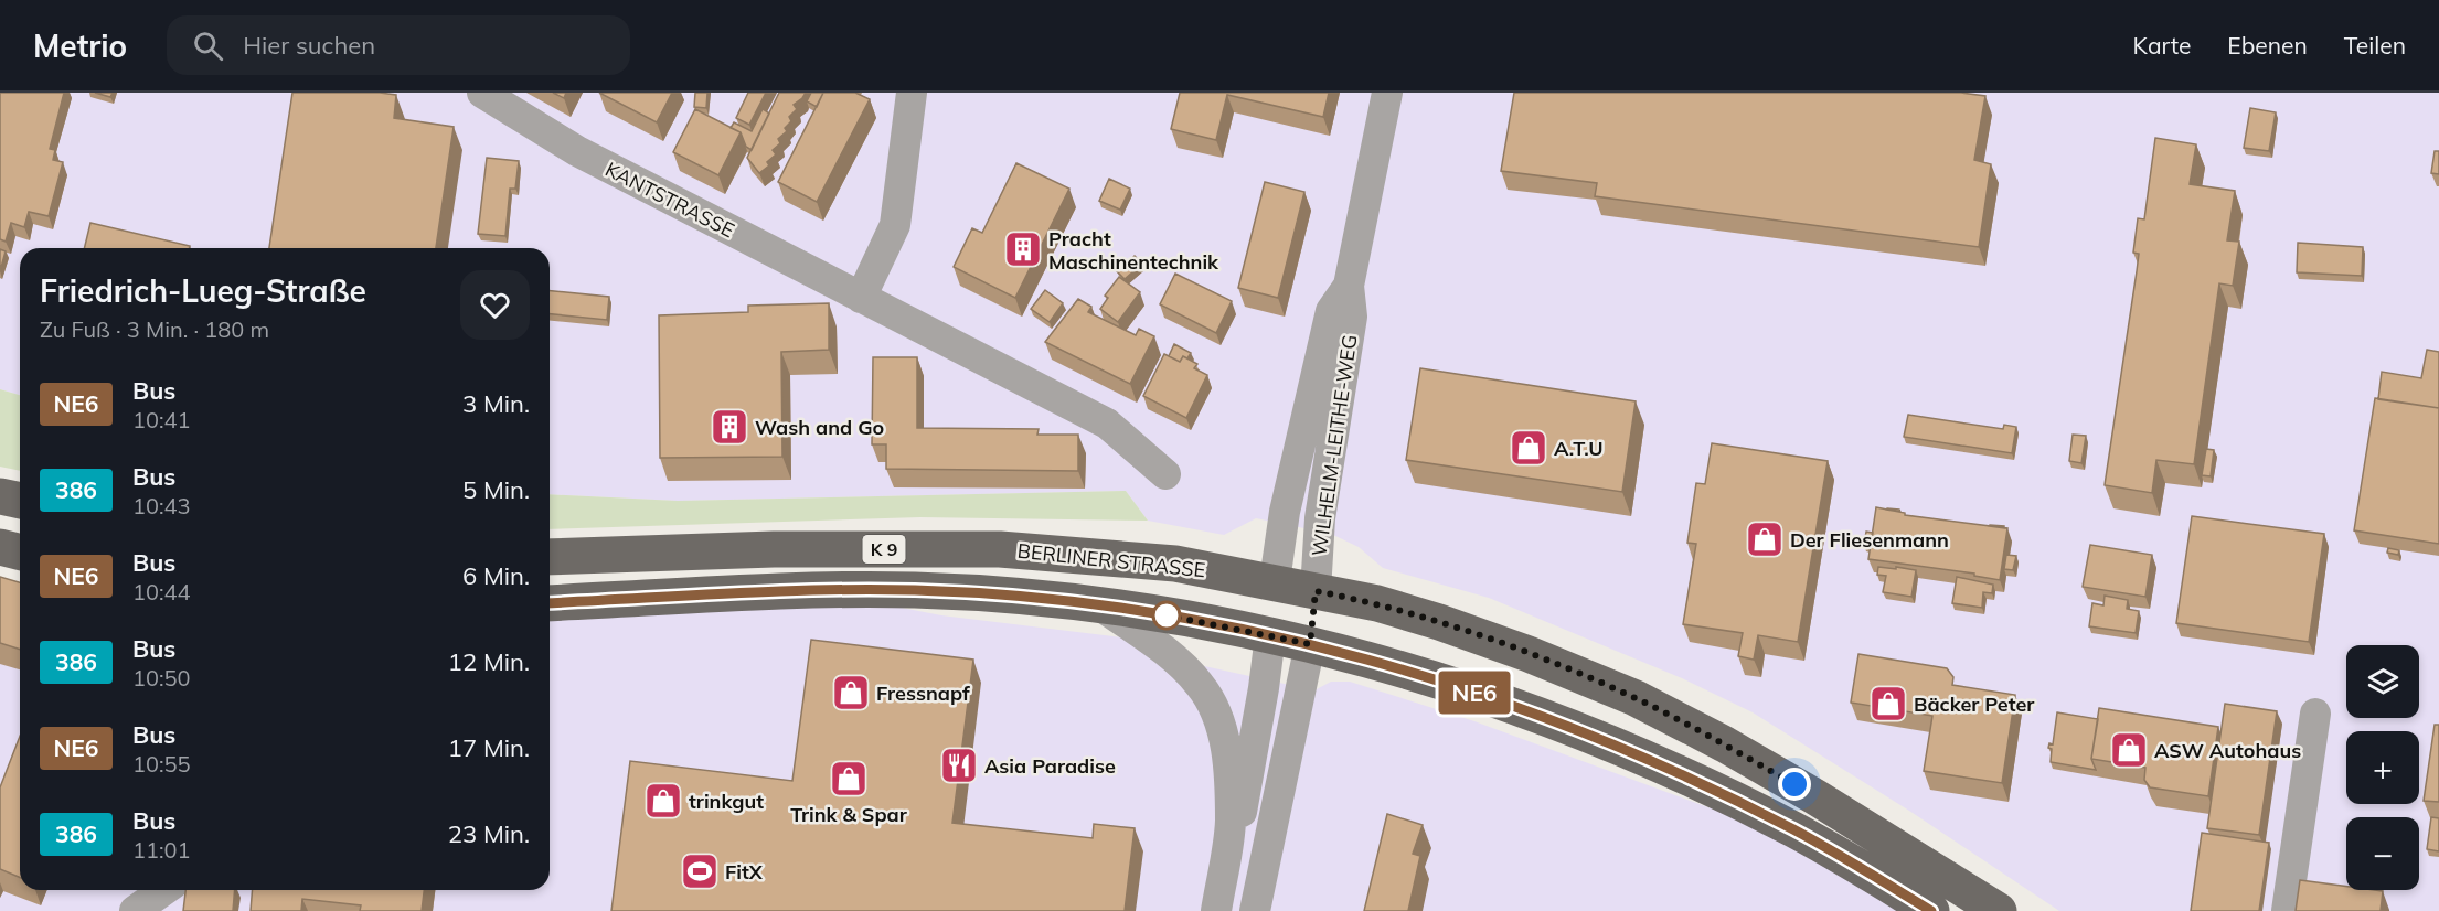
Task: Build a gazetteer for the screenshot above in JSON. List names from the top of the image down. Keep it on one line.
{"streets":{"main road":["WILHELM-LEITHE-WEG","K 9","BERLINER STRASSE"],"street":["KANTSTRASSE"]},"crossings":[["WILHELM-LEITHE-WEG","K 9"],["WILHELM-LEITHE-WEG","BERLINER STRASSE"]],"places":{"building":["Pracht Maschinentechnik","Wash and Go"],"shop":["A.T.U","Der Fliesenmann","Fressnapf","Bäcker Peter","ASW Autohaus","Trink & Spar","trinkgut"],"restaurant":["Asia Paradise"],"sports":["FitX"]},"lines":["bus line NE6"],"page":{"header":"Metrio","search":"Hier suchen","nav":["Karte","Ebenen","Teilen"],"on_map":"NE6","heading":["Friedrich-Lueg-Straße","Zu Fuß · 3 Min. · 180 m"],"list":[{"mark":"NE6","name":"Bus","note":"10:41","value":"3 Min."},{"mark":"386","name":"Bus","note":"10:43","value":"5 Min."},{"mark":"NE6","name":"Bus","note":"10:44","value":"6 Min."},{"mark":"386","name":"Bus","note":"10:50","value":"12 Min."},{"mark":"NE6","name":"Bus","note":"10:55","value":"17 Min."},{"mark":"386","name":"Bus","note":"11:01","value":"23 Min."}],"map_buttons":["+","−"]}}
